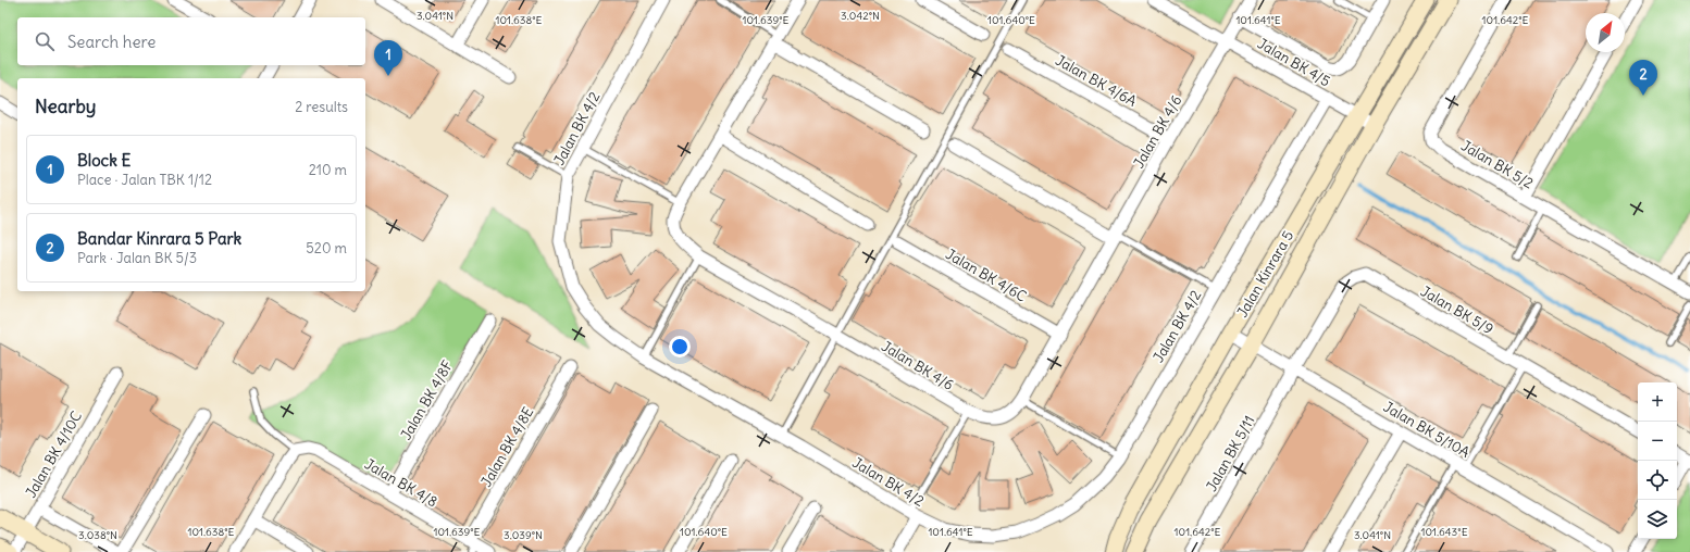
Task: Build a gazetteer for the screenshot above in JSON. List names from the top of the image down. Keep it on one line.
{"streets":{"main road":["Jalan Kinrara 5"],"street":["Jalan BK 4/5","Jalan BK 4/6A","Jalan BK 4/2","Jalan BK 4/6","Jalan BK 5/2","Jalan BK 4/6C","Jalan BK 5/9","Jalan BK 4/8F","Jalan BK 5/10A","Jalan BK 4/8E","Jalan BK 5/11","Jalan BK 4/10C","Jalan BK 4/8"]},"crossings":[["Jalan BK 4/5","Jalan BK 4/2"],["Jalan BK 4/5","Jalan BK 4/6"],["Jalan BK 4/5","Jalan Kinrara 5"],["Jalan BK 4/6A","Jalan BK 4/6"],["Jalan BK 4/6","Jalan BK 4/6C"],["Jalan Kinrara 5","Jalan BK 5/10A"],["Jalan BK 5/9","Jalan BK 5/10A"],["Jalan BK 5/9","Jalan BK 5/11"],["Jalan BK 4/8F","Jalan BK 4/8"],["Jalan BK 5/10A","Jalan BK 5/11"],["Jalan BK 4/8E","Jalan BK 4/8"]],"north":"top right","page":{"search":"Search here","pins":["1","2"],"heading":["Nearby","2 results"],"list":[{"mark":"1","name":"Block E","note":"Place · Jalan TBK 1/12","value":"210 m"},{"mark":"2","name":"Bandar Kinrara 5 Park","note":"Park · Jalan BK 5/3","value":"520 m"}],"map_buttons":["+","−"]},"coordinates":["3.041°N","3.042°N","101.638°E","101.639°E","101.640°E","101.641°E","101.642°E","101.643°E","3.038°N","3.039°N"]}
